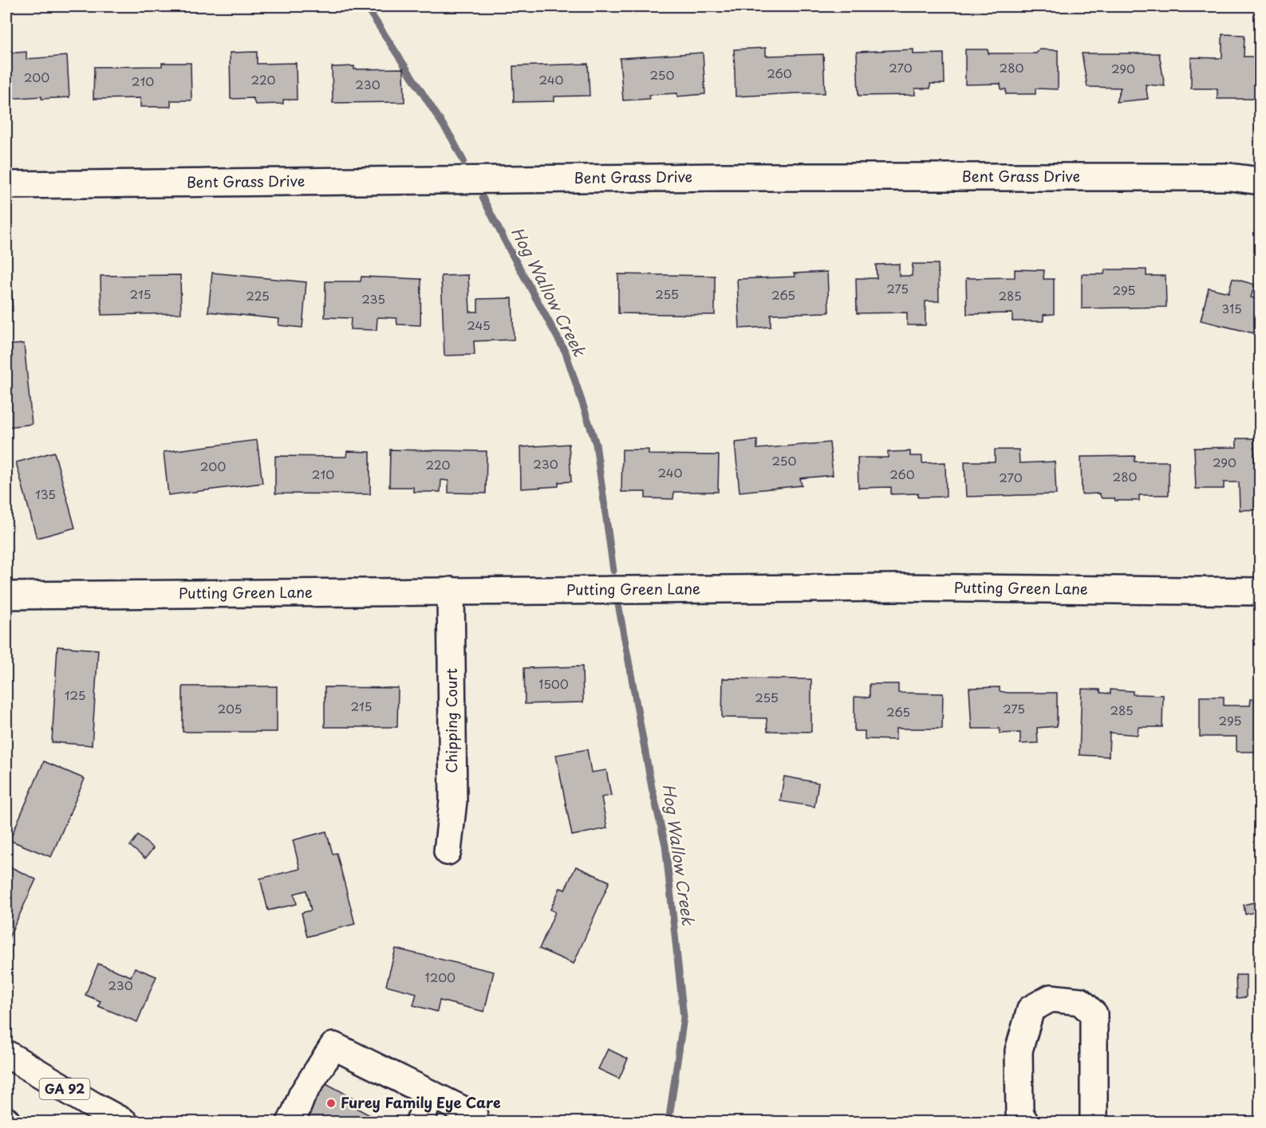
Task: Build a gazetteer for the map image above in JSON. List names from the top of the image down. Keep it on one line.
{"streets":{"street":["Bent Grass Drive","Putting Green Lane","Chipping Court","GA 92"]},"crossings":[["Putting Green Lane","Chipping Court"]],"water":["Hog Wallow Creek"],"places":["Furey Family Eye Care"],"house_numbers":["270","280","290","260","250","200","220","240","210","230","275","295","215","255","265","225","285","235","315","245","250","290","230","220","200","240","210","260","280","270","135","1500","125","255","215","205","275","285","265","295","1200","230"]}
